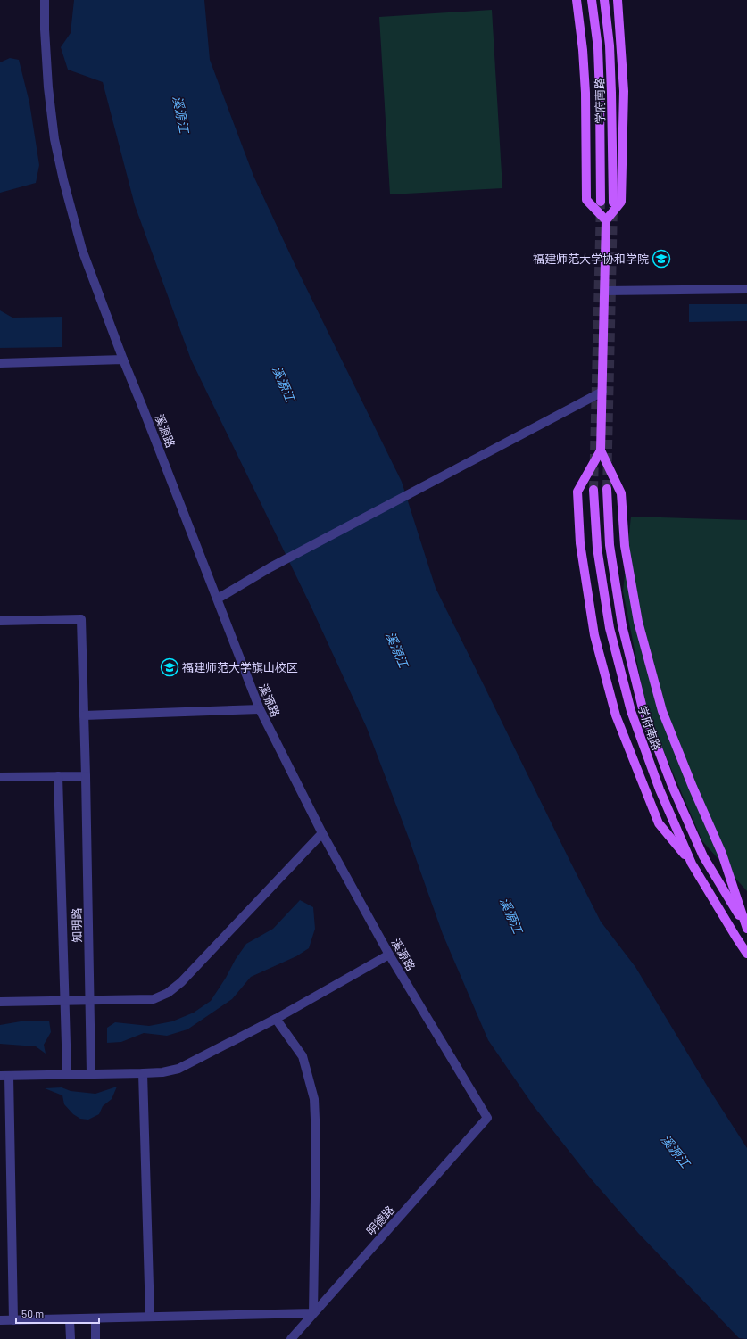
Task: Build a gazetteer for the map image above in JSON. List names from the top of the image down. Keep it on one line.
{"streets":{"main road":["学府南路"],"street":["溪源路","知明路","明德路"]},"crossings":[["溪源路","明德路"]],"water":["溪源江"],"places":{"school or university":["福建师范大学协和学院","福建师范大学旗山校区"]},"scale_bar":"50 m"}
